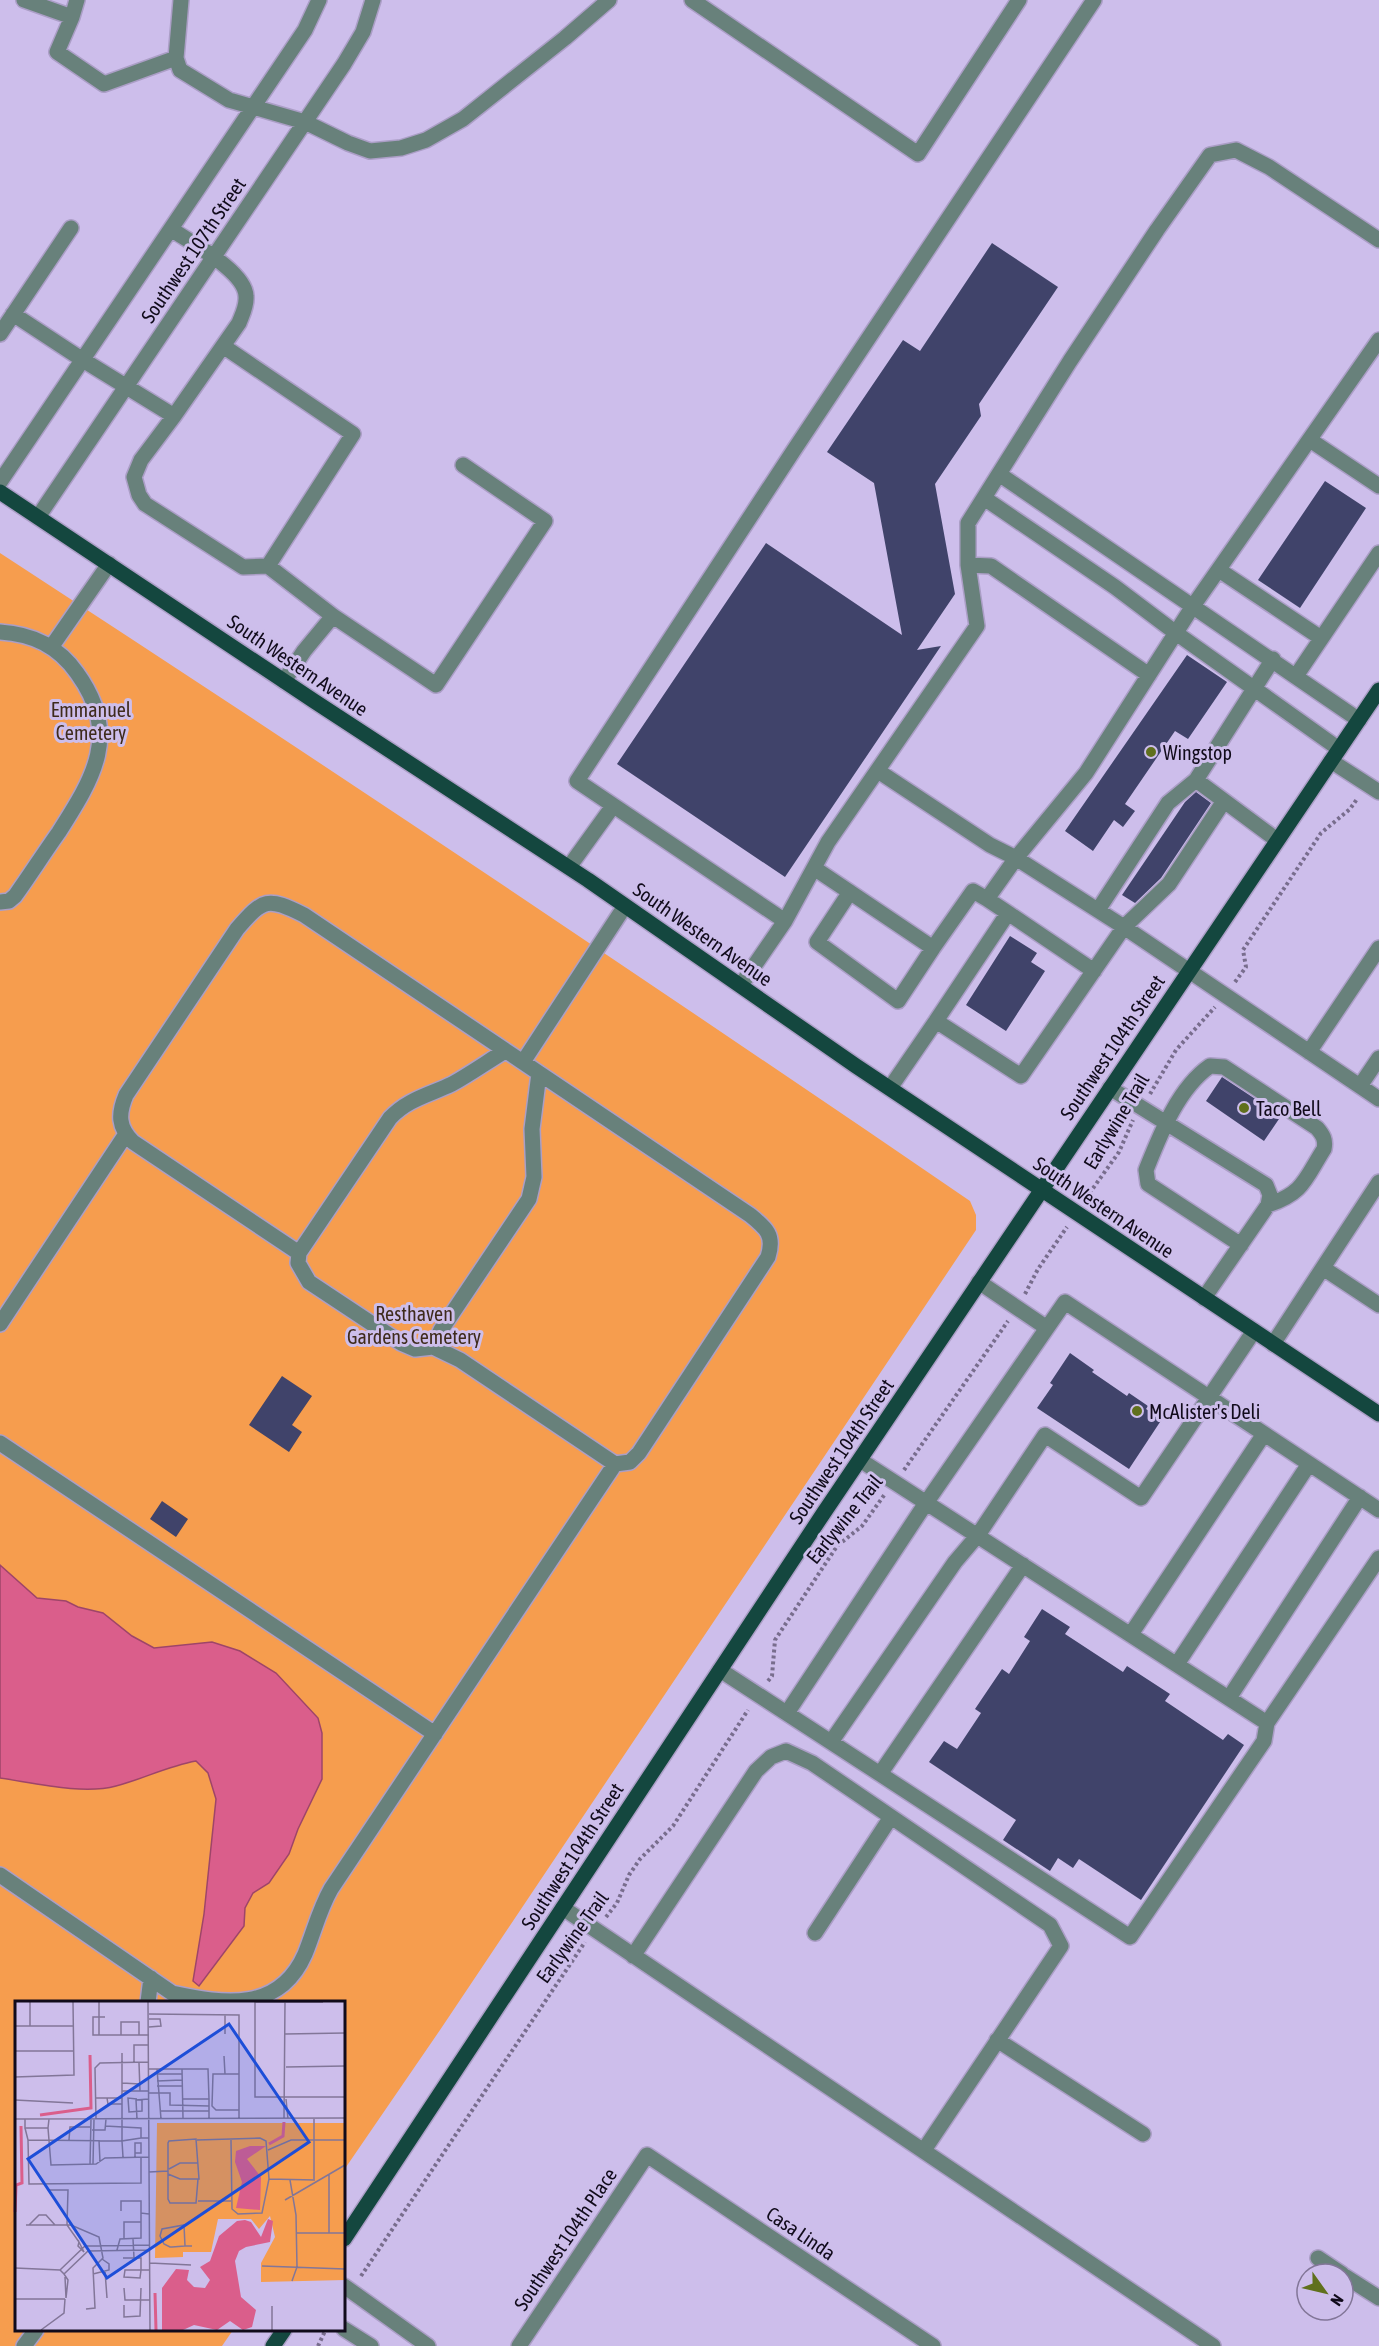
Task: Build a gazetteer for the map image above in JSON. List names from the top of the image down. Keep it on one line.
{"streets":{"main road":["South Western Avenue","Southwest 104th Street"],"street":["Southwest 107th Street","Casa Linda","Southwest 104th Place"],"path":["Earlywine Trail"]},"crossings":[["Southwest 107th Street","South Western Avenue"],["South Western Avenue","Southwest 104th Street"],["South Western Avenue","Earlywine Trail"],["Casa Linda","Southwest 104th Place"]],"parks":["Emmanuel Cemetery","Resthaven Gardens Cemetery"],"places":["Wingstop","Taco Bell","McAlister's Deli"],"north":"bottom right"}
